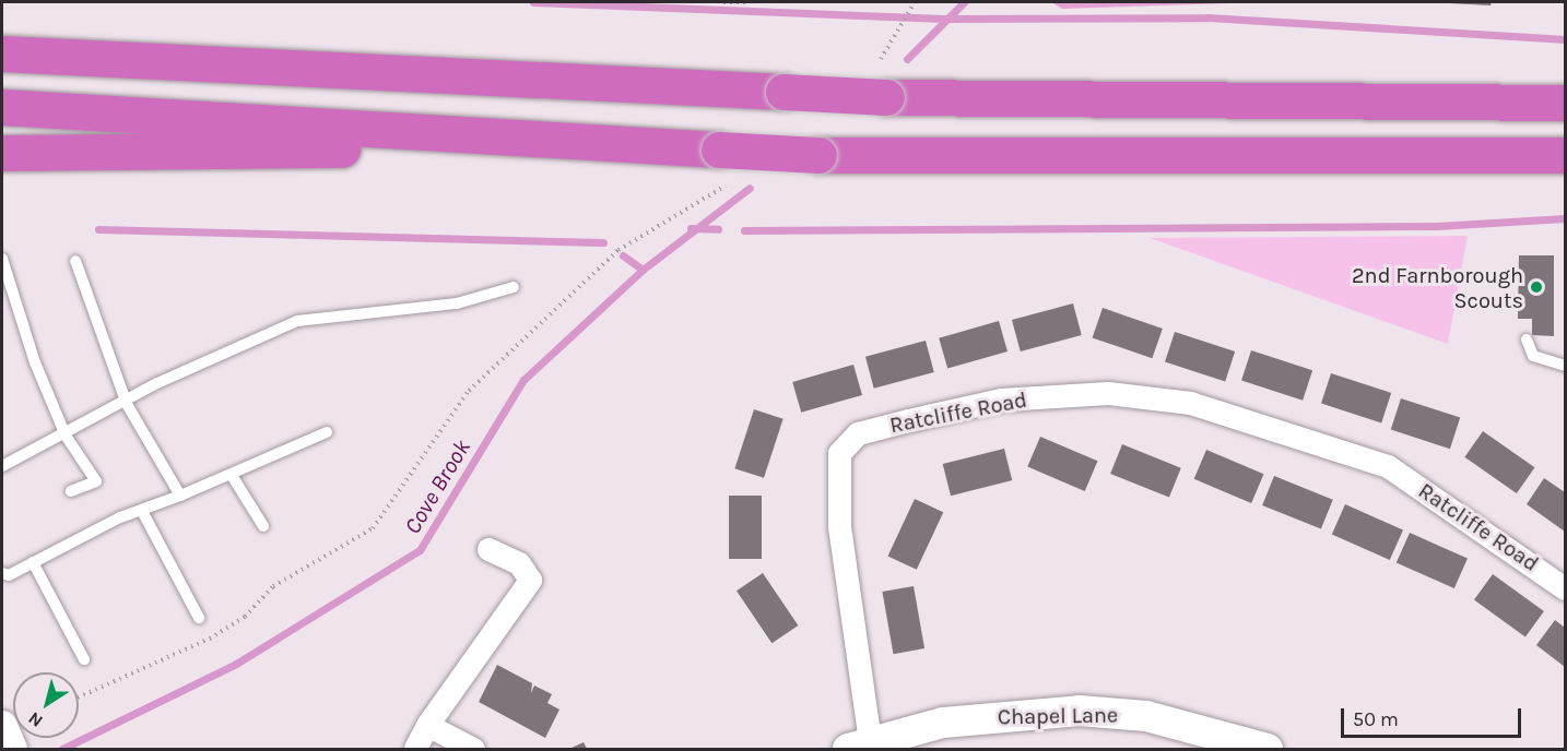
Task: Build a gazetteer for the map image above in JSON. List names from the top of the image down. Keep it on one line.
{"streets":{"street":["Ratcliffe Road","Chapel Lane"]},"crossings":[["Ratcliffe Road","Chapel Lane"]],"water":["Cove Brook"],"places":["2nd Farnborough Scouts"],"scale_bar":"50 m","north":"bottom left"}
